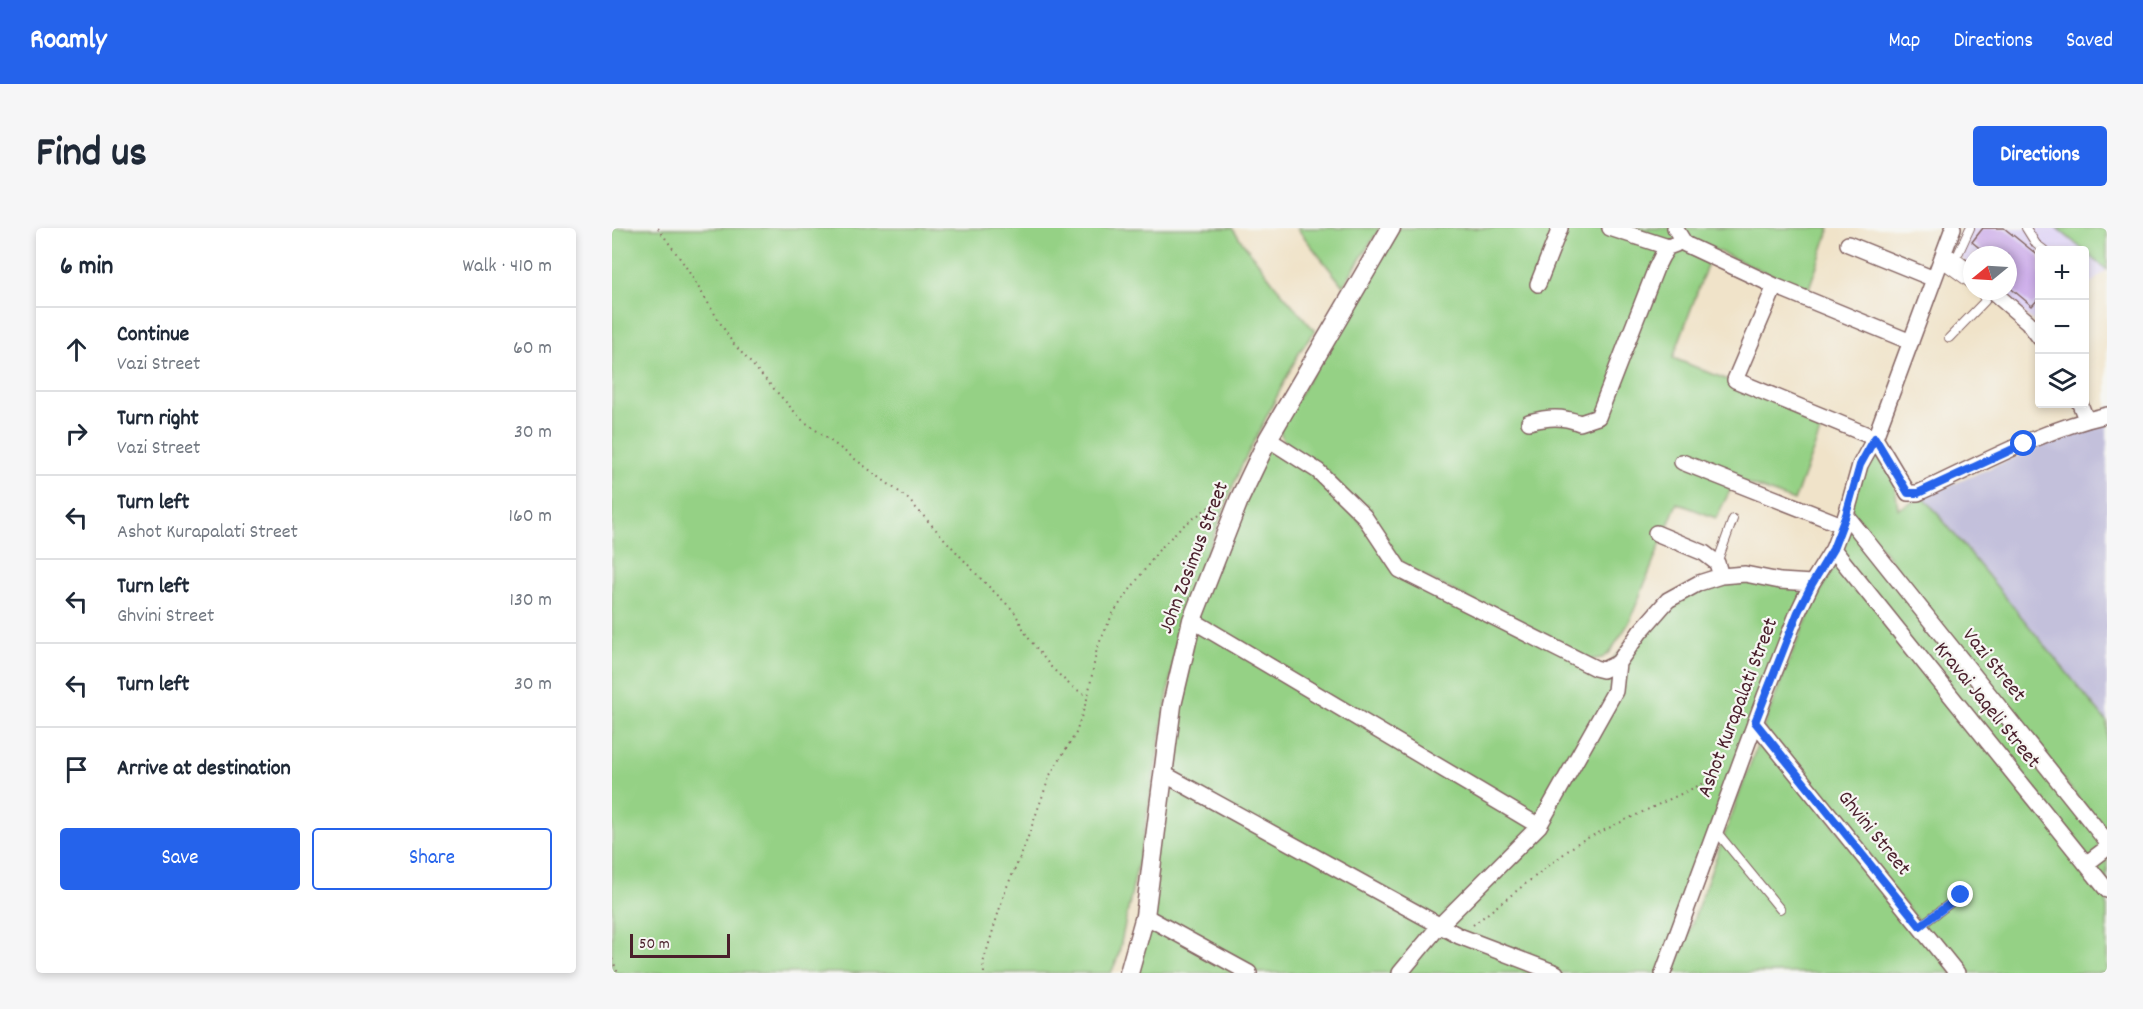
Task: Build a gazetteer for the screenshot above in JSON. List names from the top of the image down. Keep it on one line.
{"streets":{"street":["John Zosimus Street","Vazi Street","Kravai Jaqeli Street","Ashot Kurapalati Street","Ghvini Street"]},"crossings":[["Vazi Street","Ashot Kurapalati Street"],["Kravai Jaqeli Street","Ashot Kurapalati Street"],["Ashot Kurapalati Street","Ghvini Street"]],"scale_bar":"50 m","north":"left","page":{"header":"Roamly","nav":["Map","Directions","Saved"],"title":"Find us","buttons":["Directions",["Save","Share"]],"heading":["6 min","Walk · 410 m"],"map_buttons":["+","−"],"list":[["Continue","Vazi Street","60 m"],["Turn right","Vazi Street","30 m"],["Turn left","Ashot Kurapalati Street","160 m"],["Turn left","Ghvini Street","130 m"],["Turn left","30 m"],"Arrive at destination"],"scale":"50 m"}}
